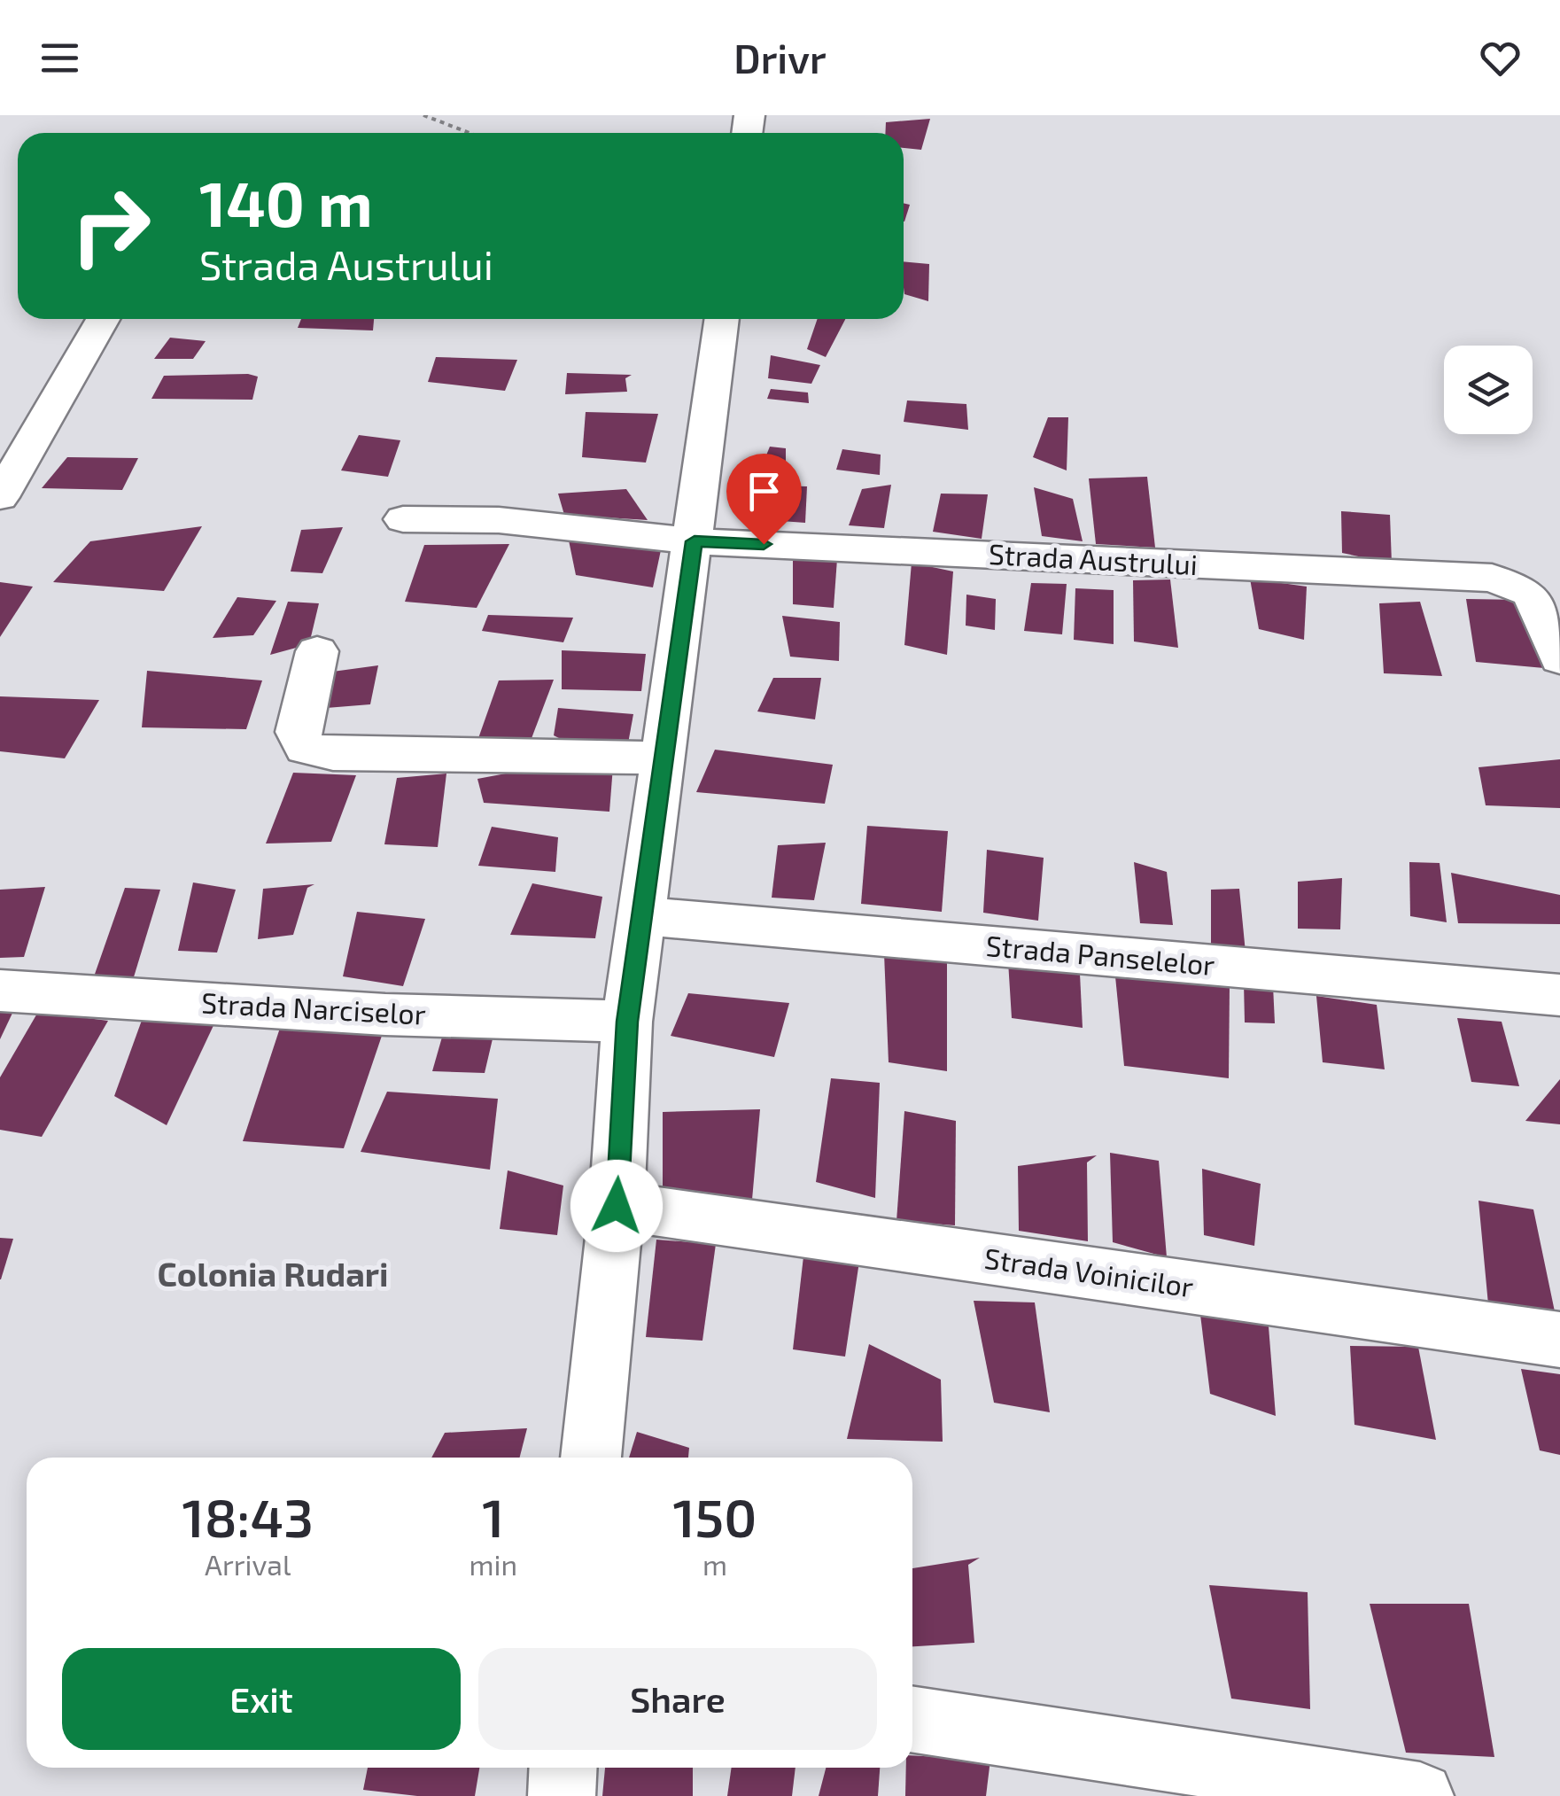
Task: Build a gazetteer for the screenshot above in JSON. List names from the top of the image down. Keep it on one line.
{"streets":{"street":["Strada Austrului","Strada Panselelor","Strada Narciselor","Strada Voinicilor"]},"districts":["Colonia Rudari"],"page":{"header":"Drivr","turn":["140 m","Strada Austrului"],"eta":["18:43","Arrival","1","min","150","m"],"buttons":["Exit","Share"]}}
